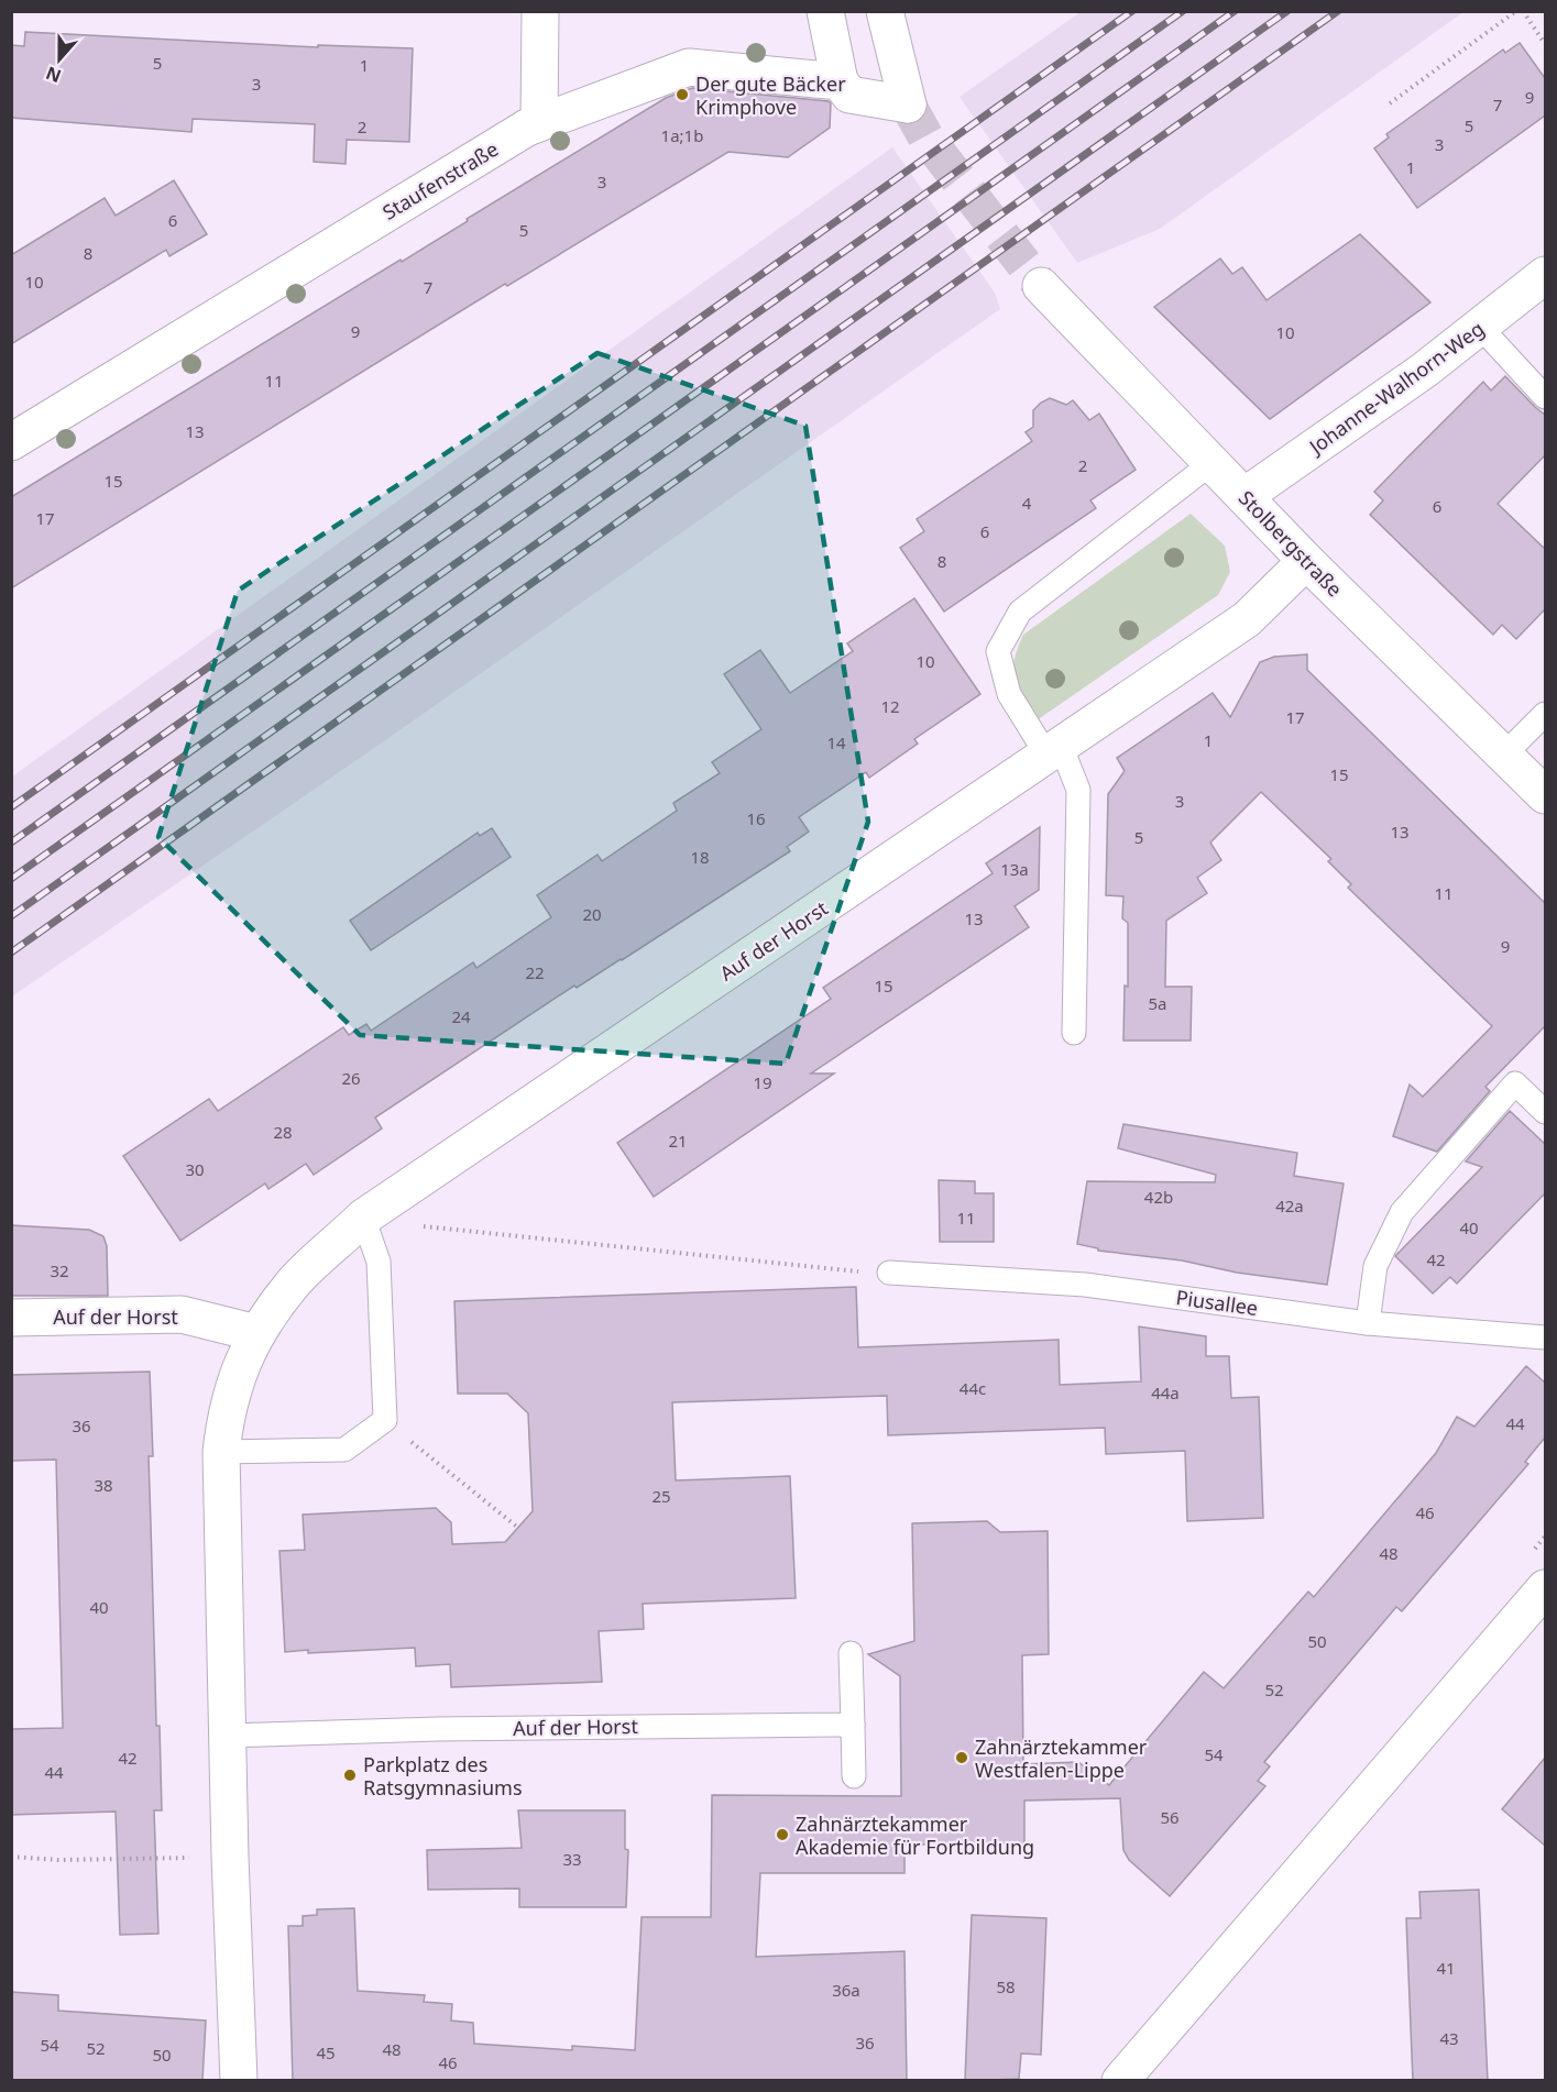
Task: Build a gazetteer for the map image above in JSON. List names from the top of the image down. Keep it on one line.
{"streets":{"street":["Staufenstraße","Johanne-Walhorn-Weg","Stolbergstraße","Auf der Horst"],"lane":["Piusallee"]},"crossings":[["Johanne-Walhorn-Weg","Stolbergstraße"],["Stolbergstraße","Auf der Horst"]],"places":["Der gute Bäcker Krimphove","Zahnärztekammer Westfalen-Lippe","Parkplatz des Ratsgymnasiums","Zahnärztekammer Akademie für Fortbildung"],"house_numbers":["5","1","3","9","7","5","2","1a;1b","3","1","3","6","5","8","10","7","9","10","11","13","2","15","4","6","17","6","8","10","12","17","1","14","15","3","16","13","5","18","13a","11","20","13","9","22","15","5a","24","26","19","28","21","30","42b","42a","11","40","42","32","44c","44a","44","36","38","25","46","48","40","50","52","54","42","44","56","33","41","58","36a","43","36","54","52","48","45","50","46"],"north":"bottom"}
